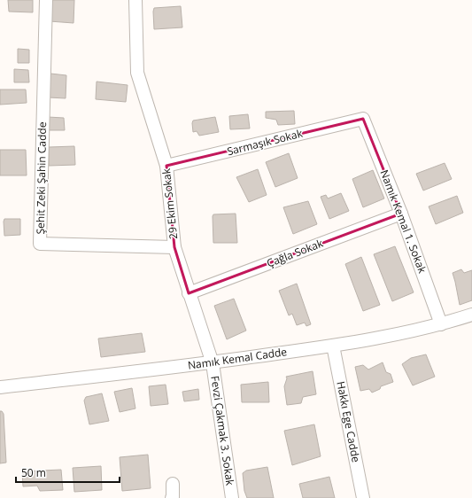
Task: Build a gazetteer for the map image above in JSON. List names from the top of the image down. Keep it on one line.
{"streets":{"street":["Sarmaşık Sokak","Şehit Zeki Şahin Cadde","29 Ekim Sokak","Namık Kemal 1. Sokak","Çağla Sokak","Namık Kemal Cadde","Hakkı Ege Cadde","Fevzi Çakmak 3. Sokak"]},"crossings":[["Sarmaşık Sokak","29 Ekim Sokak"],["Sarmaşık Sokak","Namık Kemal 1. Sokak"],["Şehit Zeki Şahin Cadde","29 Ekim Sokak"],["29 Ekim Sokak","Çağla Sokak"],["29 Ekim Sokak","Namık Kemal Cadde"],["29 Ekim Sokak","Fevzi Çakmak 3. Sokak"],["Namık Kemal 1. Sokak","Çağla Sokak"],["Namık Kemal 1. Sokak","Namık Kemal Cadde"],["Namık Kemal Cadde","Hakkı Ege Cadde"],["Namık Kemal Cadde","Fevzi Çakmak 3. Sokak"]],"scale_bar":"50 m"}
